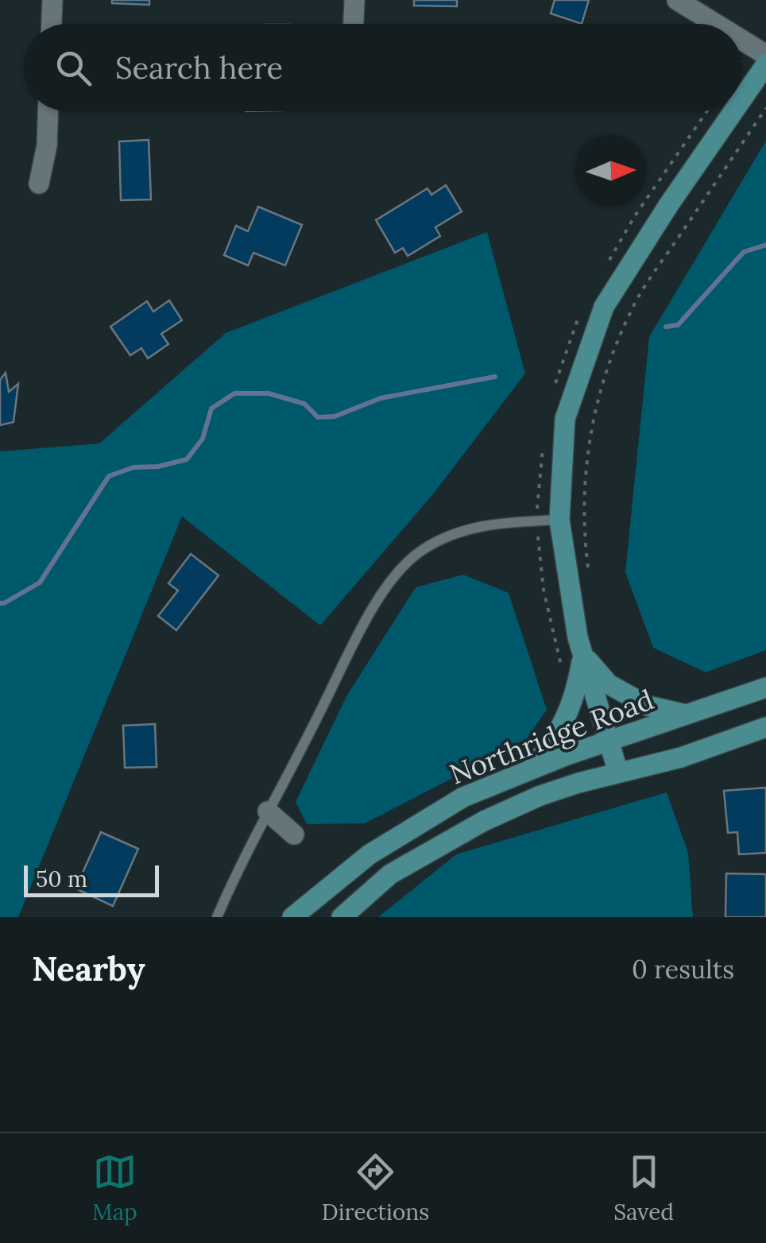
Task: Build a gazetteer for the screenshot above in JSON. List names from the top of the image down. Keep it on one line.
{"streets":{"street":["Northridge Road"]},"scale_bar":"50 m","north":"right","page":{"search":"Search here","scale":"50 m","heading":["Nearby","0 results"],"nav":["Map","Directions","Saved"]}}
